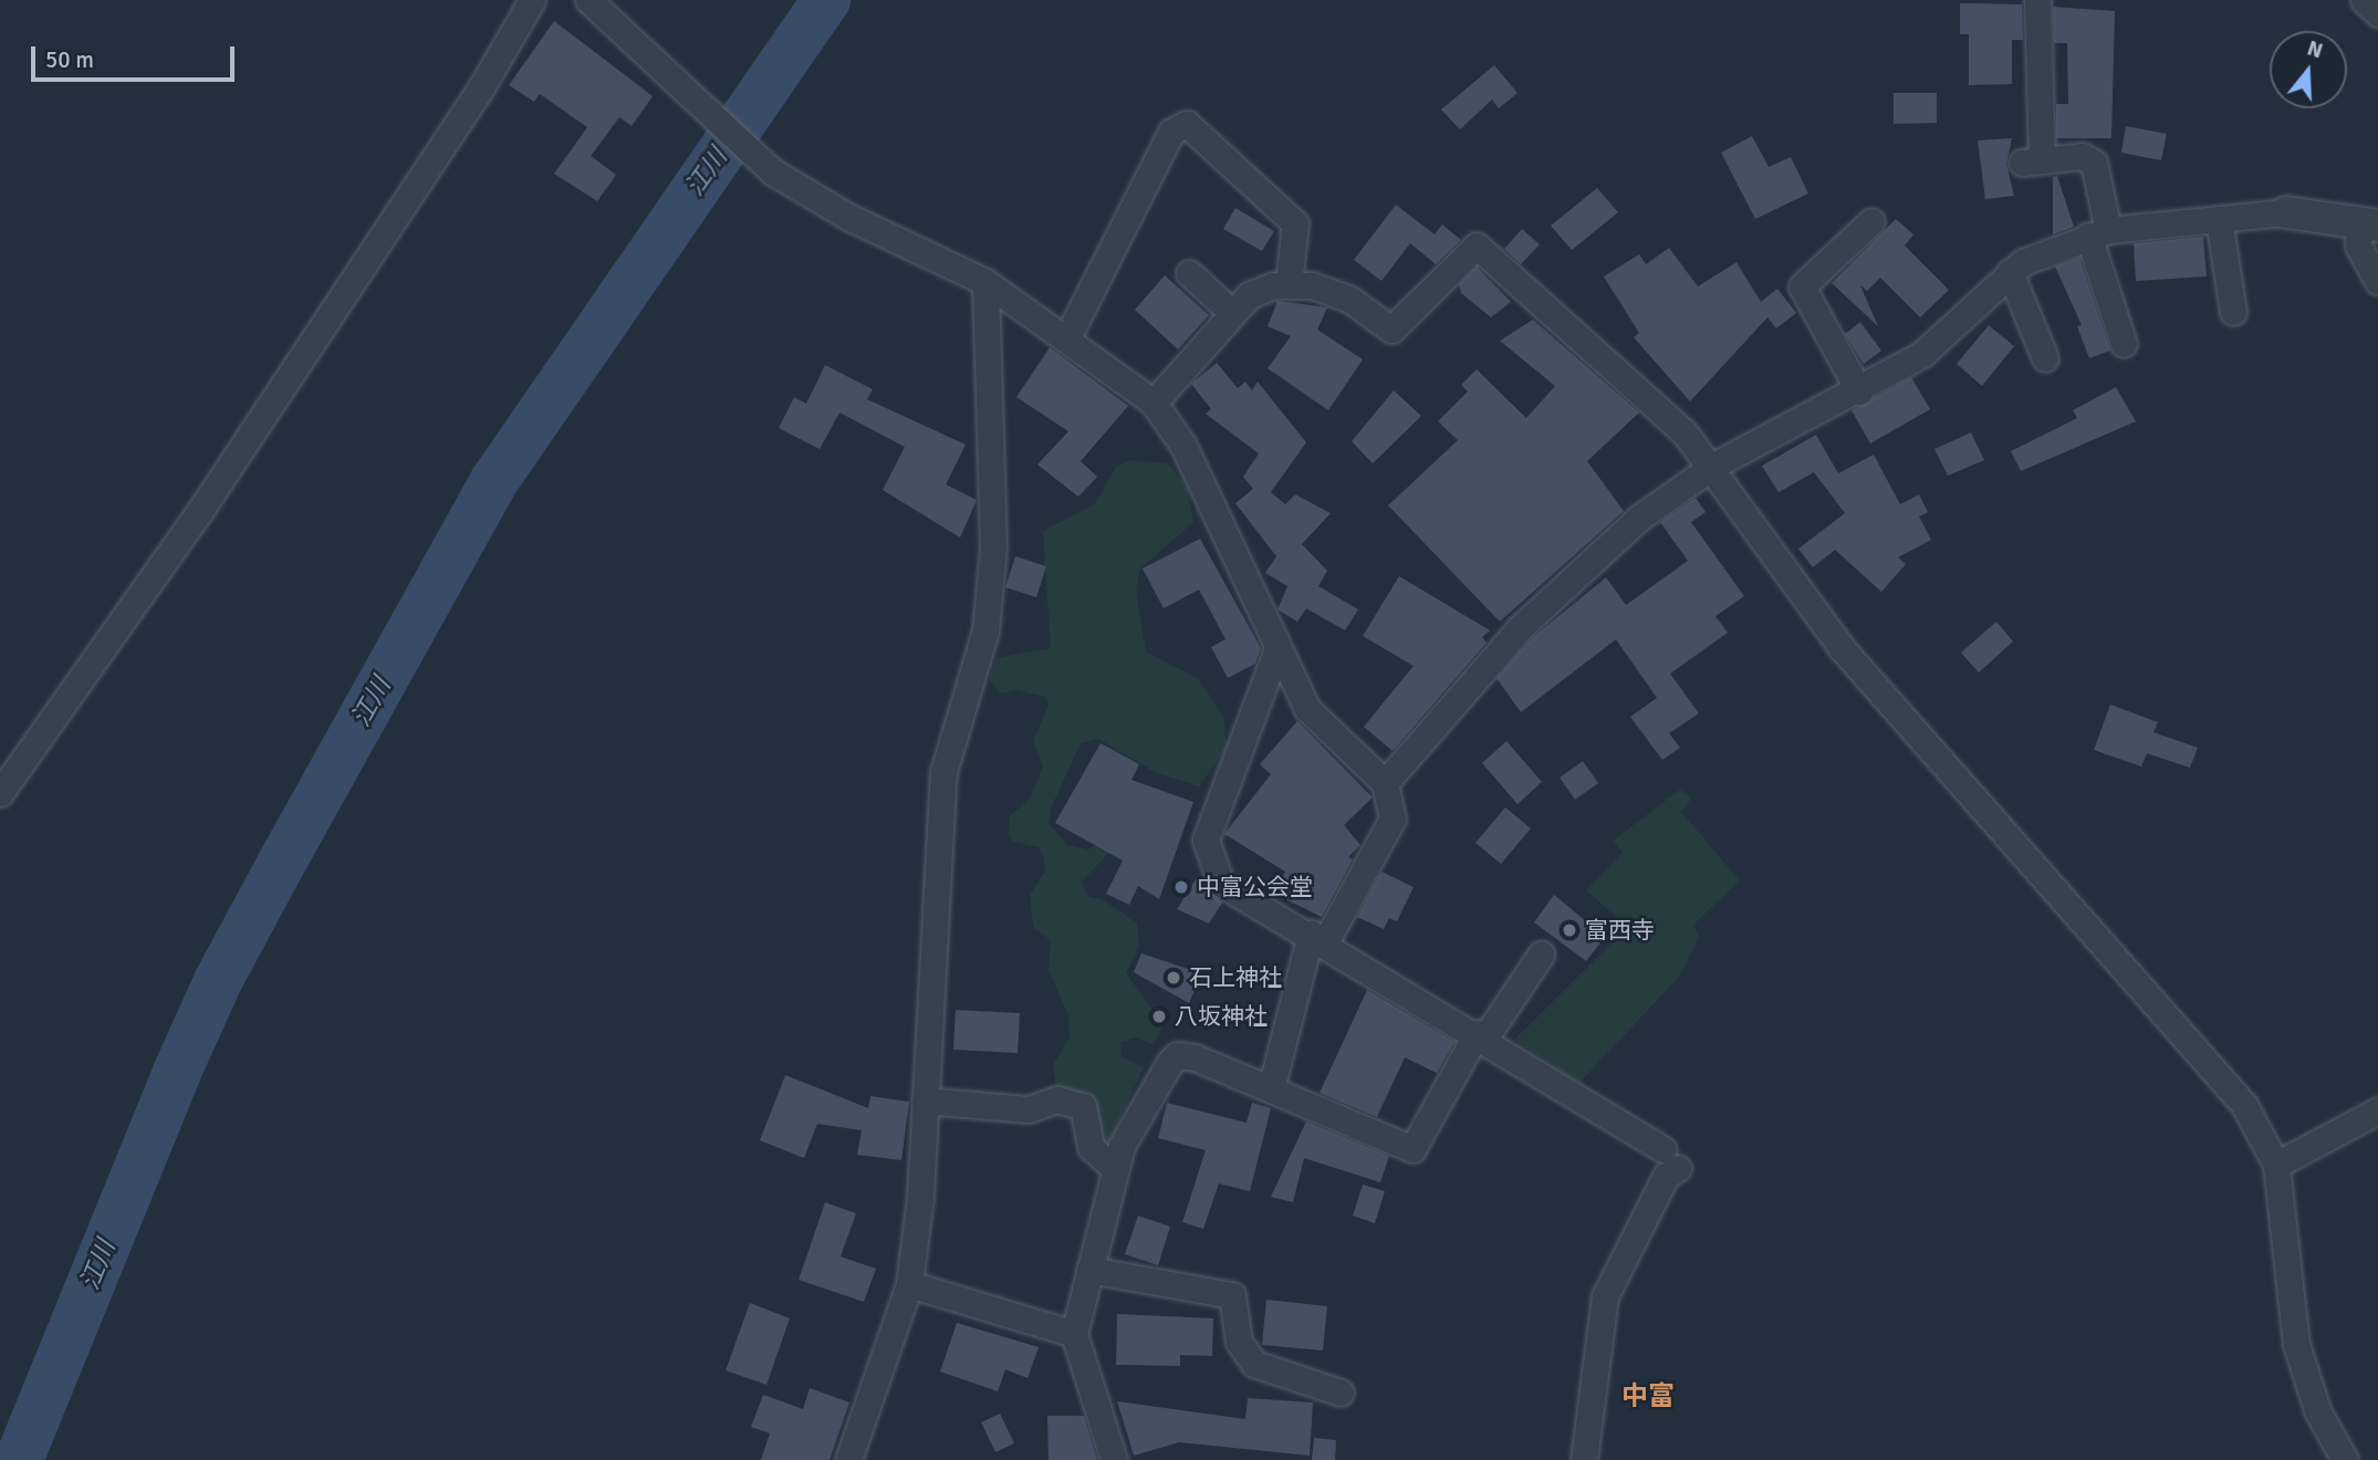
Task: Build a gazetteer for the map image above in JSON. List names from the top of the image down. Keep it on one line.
{"districts":["中富"],"water":["江川"],"places":["中富公会堂","富西寺","石上神社","八坂神社"],"scale_bar":"50 m","north":"top"}
